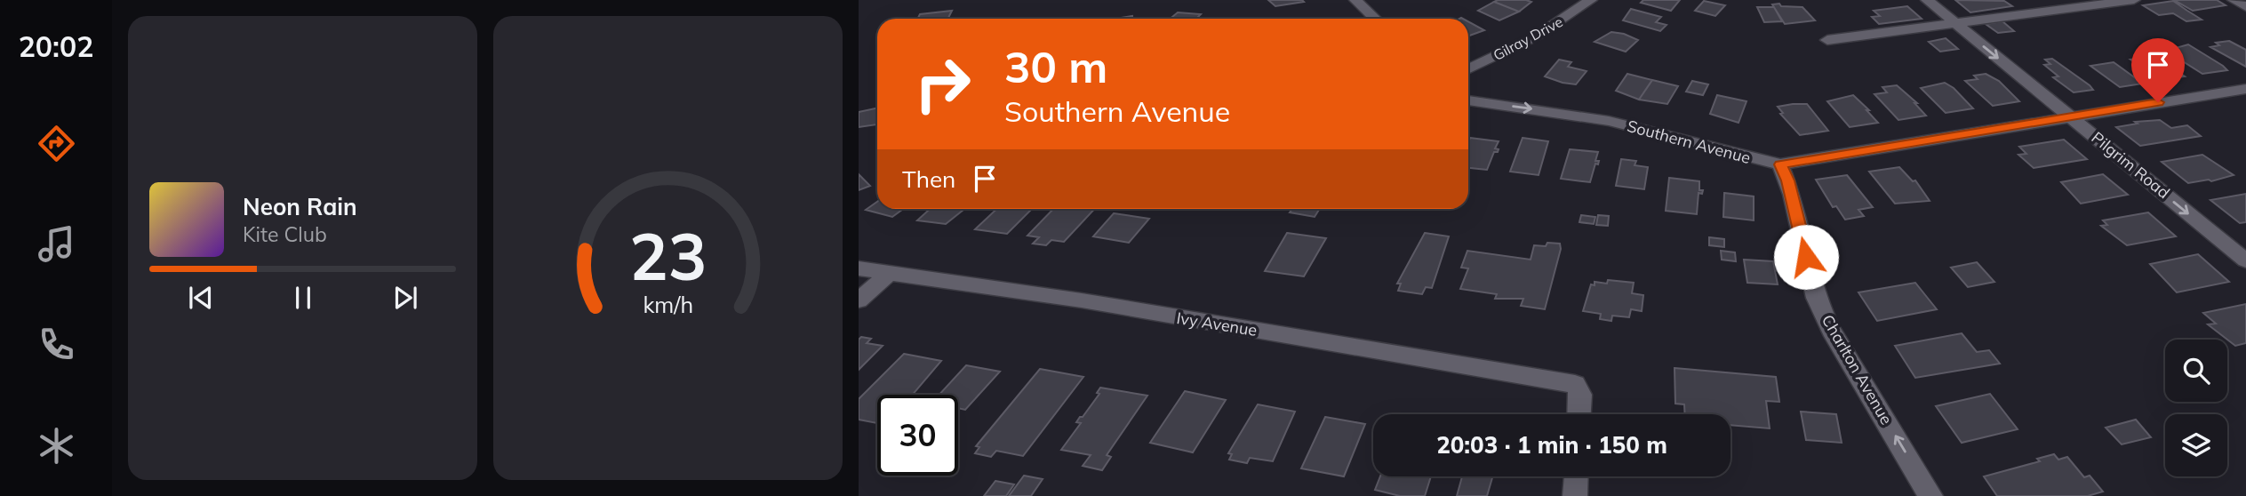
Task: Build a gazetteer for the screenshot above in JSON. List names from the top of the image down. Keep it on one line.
{"streets":{"street":["Gilray Drive","Southern Avenue","Pilgrim Road","Ivy Avenue","Charlton Avenue"]},"crossings":[["Southern Avenue","Pilgrim Road"],["Southern Avenue","Charlton Avenue"]],"one_way":["Southern Avenue","Pilgrim Road","Charlton Avenue"],"page":{"tabs":"20:02","turn":["30 m","Southern Avenue"],"then":"Then","song":["Neon Rain","Kite Club"],"limit":"30","trip":"20:03 · 1 min · 150 m","gauge":["23","km/h"]}}
